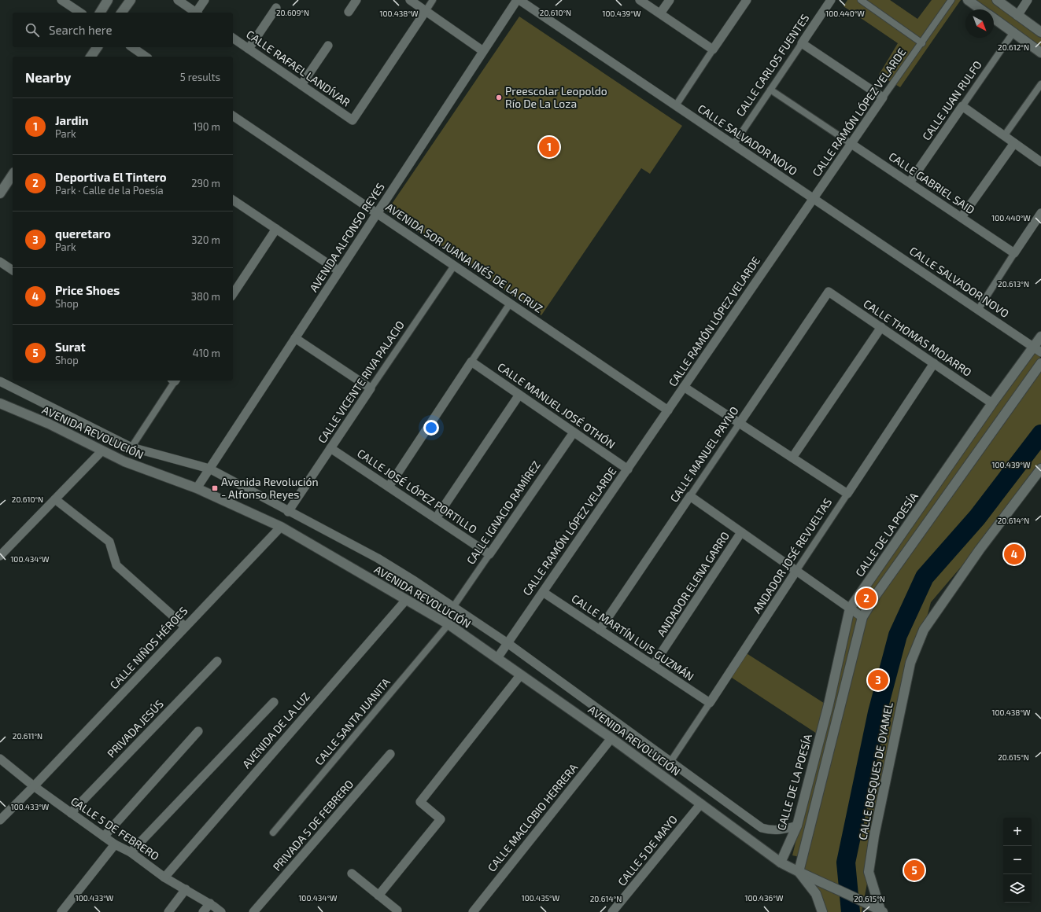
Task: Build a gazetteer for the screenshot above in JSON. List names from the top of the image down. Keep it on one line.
{"streets":{"main road":["AVENIDA REVOLUCIÓN","CALLE DE LA POESÍA","CALLE BOSQUES DE OYAMEL"],"street":["CALLE CARLOS FUENTES","CALLE RAFAEL LANDÍVAR","CALLE JUAN RULFO","CALLE RAMÓN LÓPEZ VELARDE","CALLE SALVADOR NOVO","CALLE GABRIEL SAID","AVENIDA ALFONSO REYES","AVENIDA SOR JUANA INÉS DE LA CRUZ","CALLE THOMAS MOJARRO","CALLE VICENTE RIVA PALACIO","CALLE MANUEL JOSÉ OTHÓN","CALLE MANUEL PAYNO","CALLE JOSÉ LÓPEZ PORTILLO","CALLE IGNACIO RAMÍREZ","ANDADOR JOSÉ REVUELTAS","ANDADOR ELENA GARRO","CALLE MARTÍN LUIS GUZMÁN","CALLE NIÑOS HÉROES","CALLE SANTA JUANITA","PRIVADA JESÚS","AVENIDA DE LA LUZ","CALLE MACLOBIO HERRERA","PRIVADA 5 DE FEBRERO","CALLE 5 DE FEBRERO","CALLE 5 DE MAYO"]},"crossings":[["CALLE CARLOS FUENTES","CALLE SALVADOR NOVO"],["CALLE JUAN RULFO","CALLE GABRIEL SAID"],["CALLE RAMÓN LÓPEZ VELARDE","CALLE SALVADOR NOVO"],["CALLE RAMÓN LÓPEZ VELARDE","CALLE GABRIEL SAID"],["CALLE RAMÓN LÓPEZ VELARDE","AVENIDA SOR JUANA INÉS DE LA CRUZ"],["CALLE RAMÓN LÓPEZ VELARDE","CALLE MANUEL JOSÉ OTHÓN"],["CALLE RAMÓN LÓPEZ VELARDE","AVENIDA REVOLUCIÓN"],["CALLE RAMÓN LÓPEZ VELARDE","CALLE MARTÍN LUIS GUZMÁN"],["CALLE SALVADOR NOVO","AVENIDA ALFONSO REYES"],["CALLE SALVADOR NOVO","CALLE DE LA POESÍA"],["AVENIDA ALFONSO REYES","AVENIDA SOR JUANA INÉS DE LA CRUZ"],["AVENIDA ALFONSO REYES","AVENIDA REVOLUCIÓN"],["AVENIDA SOR JUANA INÉS DE LA CRUZ","CALLE VICENTE RIVA PALACIO"],["CALLE THOMAS MOJARRO","CALLE MANUEL PAYNO"],["CALLE THOMAS MOJARRO","CALLE DE LA POESÍA"],["CALLE THOMAS MOJARRO","ANDADOR JOSÉ REVUELTAS"],["CALLE VICENTE RIVA PALACIO","AVENIDA REVOLUCIÓN"],["CALLE VICENTE RIVA PALACIO","CALLE JOSÉ LÓPEZ PORTILLO"],["CALLE MANUEL JOSÉ OTHÓN","CALLE IGNACIO RAMÍREZ"],["AVENIDA REVOLUCIÓN","CALLE IGNACIO RAMÍREZ"],["AVENIDA REVOLUCIÓN","CALLE DE LA POESÍA"],["AVENIDA REVOLUCIÓN","ANDADOR JOSÉ REVUELTAS"],["AVENIDA REVOLUCIÓN","CALLE NIÑOS HÉROES"],["AVENIDA REVOLUCIÓN","CALLE SANTA JUANITA"],["AVENIDA REVOLUCIÓN","AVENIDA DE LA LUZ"],["AVENIDA REVOLUCIÓN","CALLE BOSQUES DE OYAMEL"],["AVENIDA REVOLUCIÓN","CALLE MACLOBIO HERRERA"],["AVENIDA REVOLUCIÓN","CALLE 5 DE MAYO"],["CALLE MANUEL PAYNO","CALLE MARTÍN LUIS GUZMÁN"],["CALLE JOSÉ LÓPEZ PORTILLO","CALLE IGNACIO RAMÍREZ"],["ANDADOR JOSÉ REVUELTAS","CALLE MARTÍN LUIS GUZMÁN"],["ANDADOR ELENA GARRO","CALLE MARTÍN LUIS GUZMÁN"],["CALLE NIÑOS HÉROES","CALLE 5 DE FEBRERO"],["PRIVADA JESÚS","CALLE 5 DE FEBRERO"],["AVENIDA DE LA LUZ","CALLE 5 DE FEBRERO"]],"places":{"other":["Preescolar Leopoldo Río De La Loza"],"transit":["Avenida Revolución - Alfonso Reyes"]},"north":"bottom right","page":{"search":"Search here","heading":["Nearby","5 results"],"list":[{"mark":"1","name":"Jardin","note":"Park","value":"190 m"},{"mark":"2","name":"Deportiva El Tintero","note":"Park · Calle de la Poesía","value":"290 m"},{"mark":"3","name":"queretaro","note":"Park","value":"320 m"},{"mark":"4","name":"Price Shoes","note":"Shop","value":"380 m"},{"mark":"5","name":"Surat","note":"Shop","value":"410 m"}],"pins":["1","4","2","3","5"],"map_buttons":["+","−"]},"coordinates":["20.609°N","20.610°N","100.438°W","100.439°W","100.440°W","20.612°N","20.613°N","20.614°N","100.434°W","20.611°N","20.615°N","100.433°W","100.435°W","100.436°W"]}
